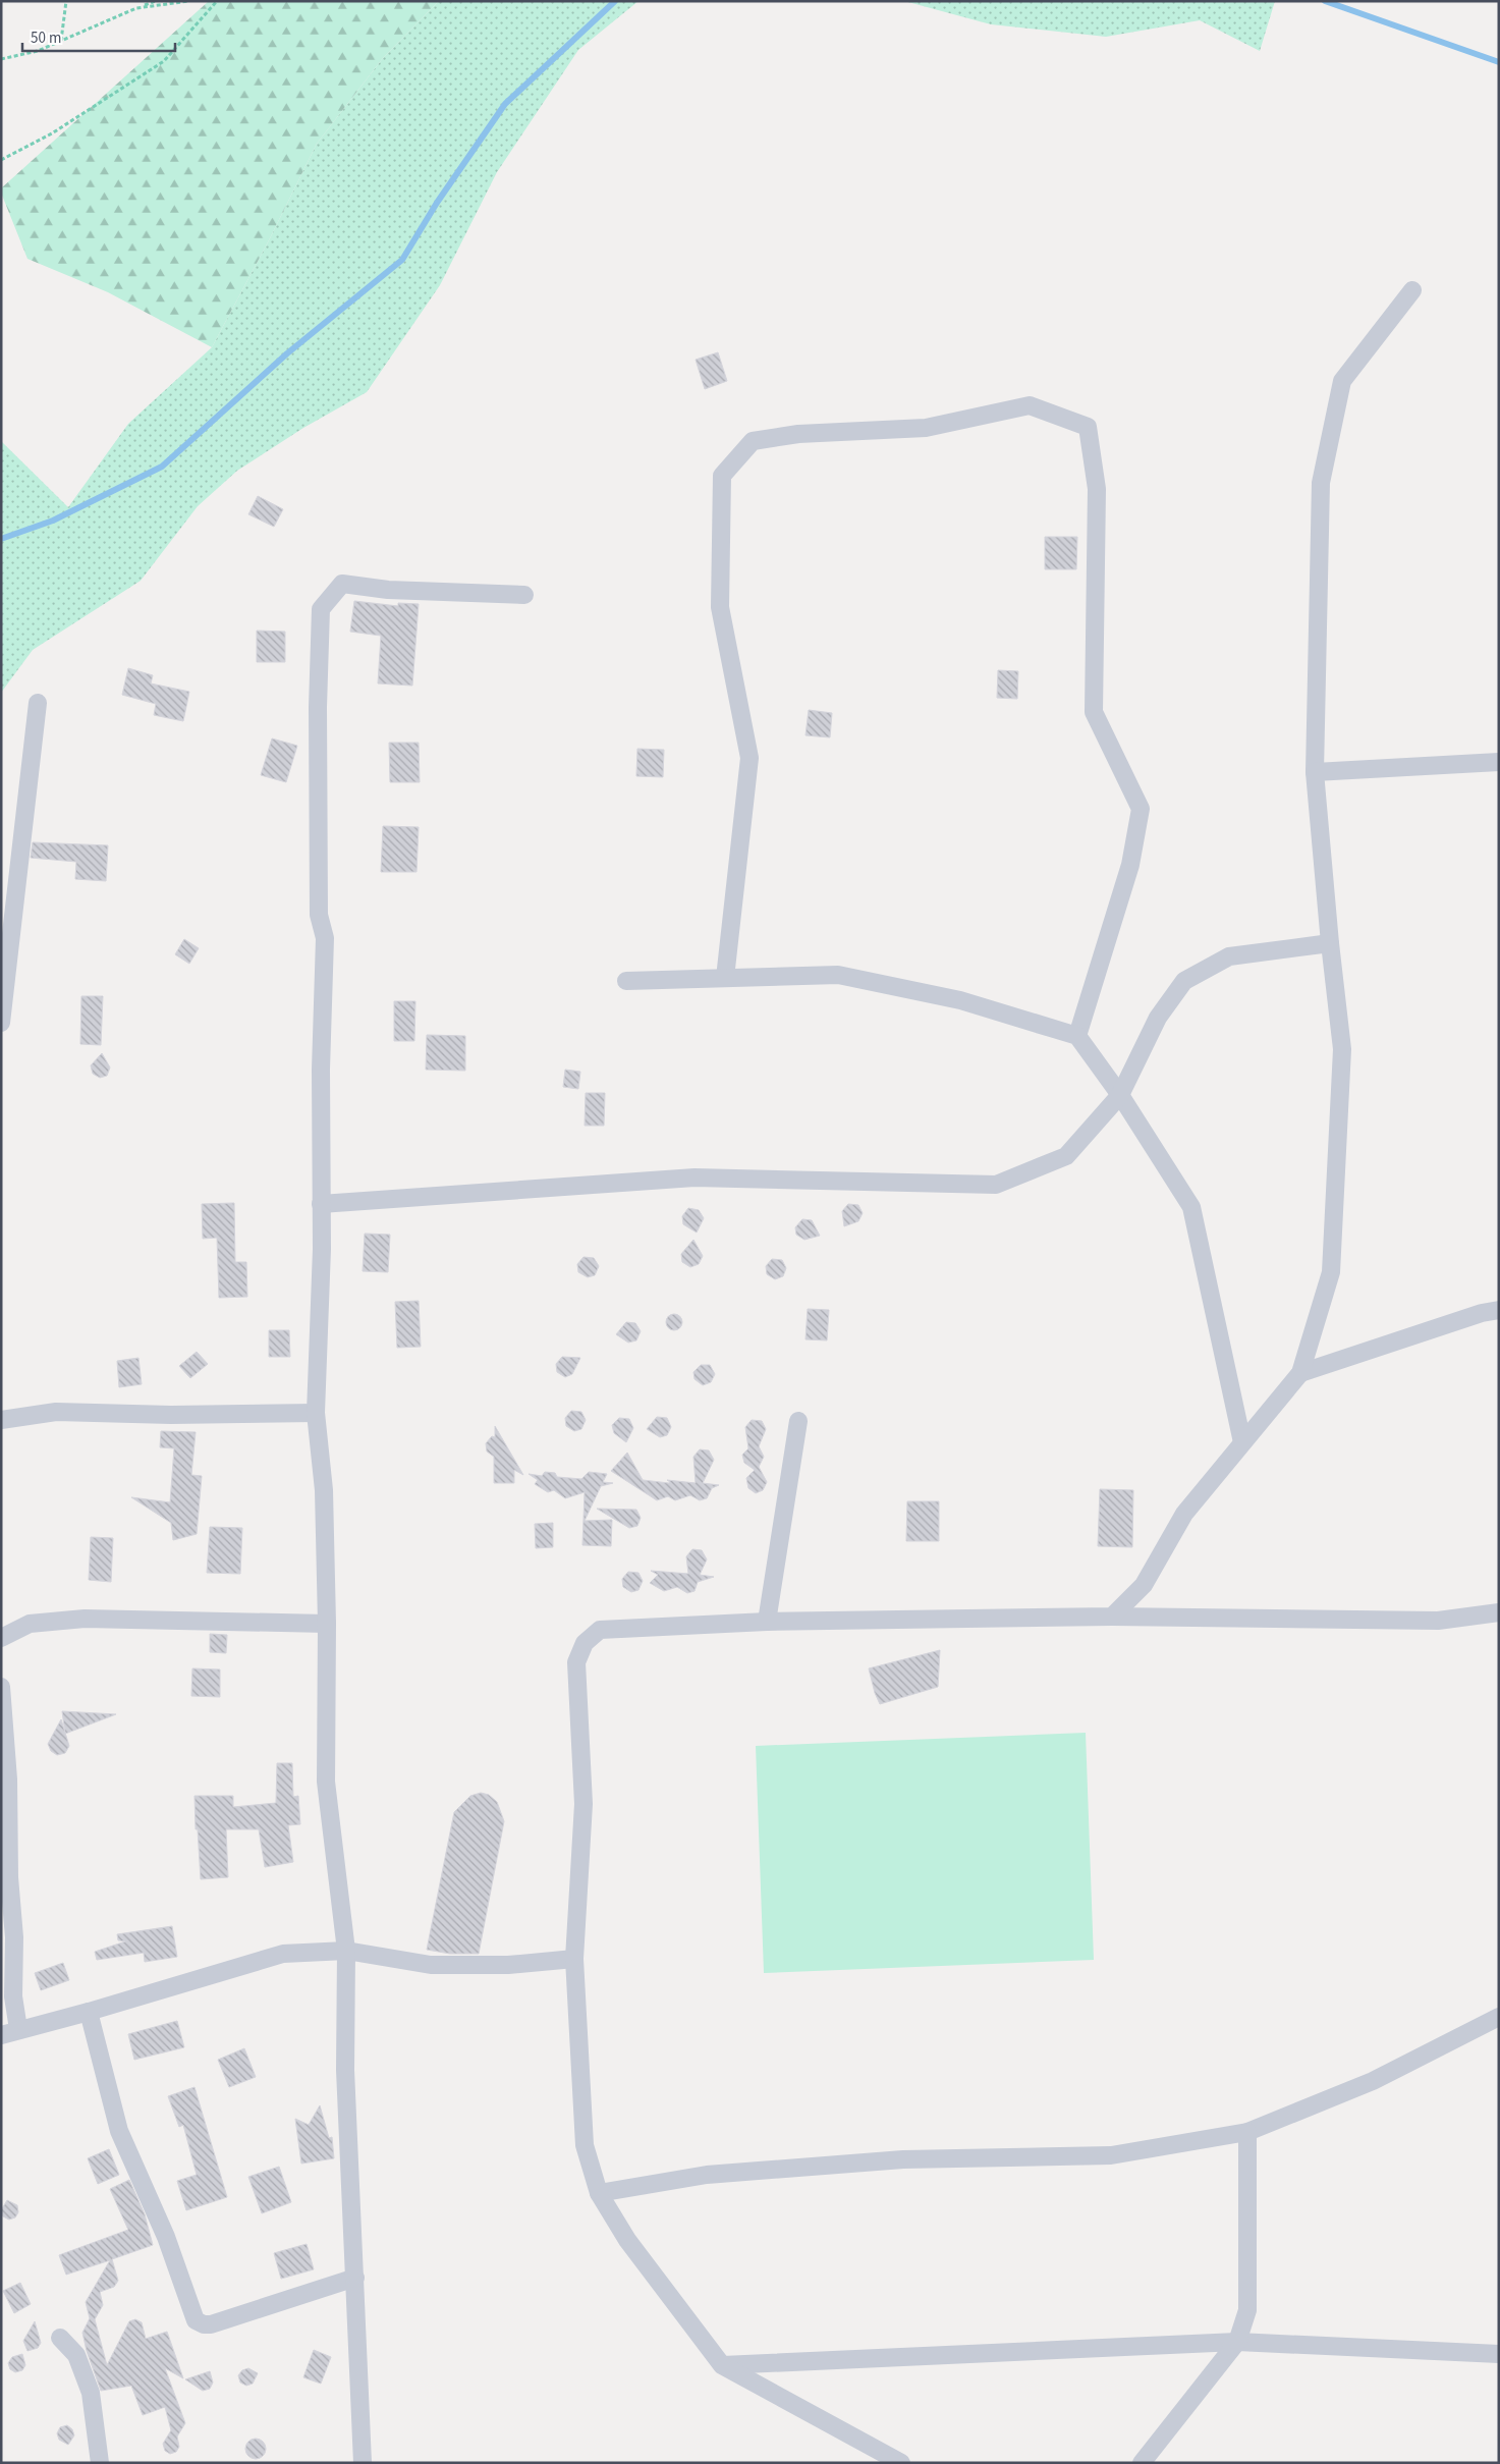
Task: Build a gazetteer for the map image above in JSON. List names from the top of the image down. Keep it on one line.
{"scale_bar":"50 m"}
